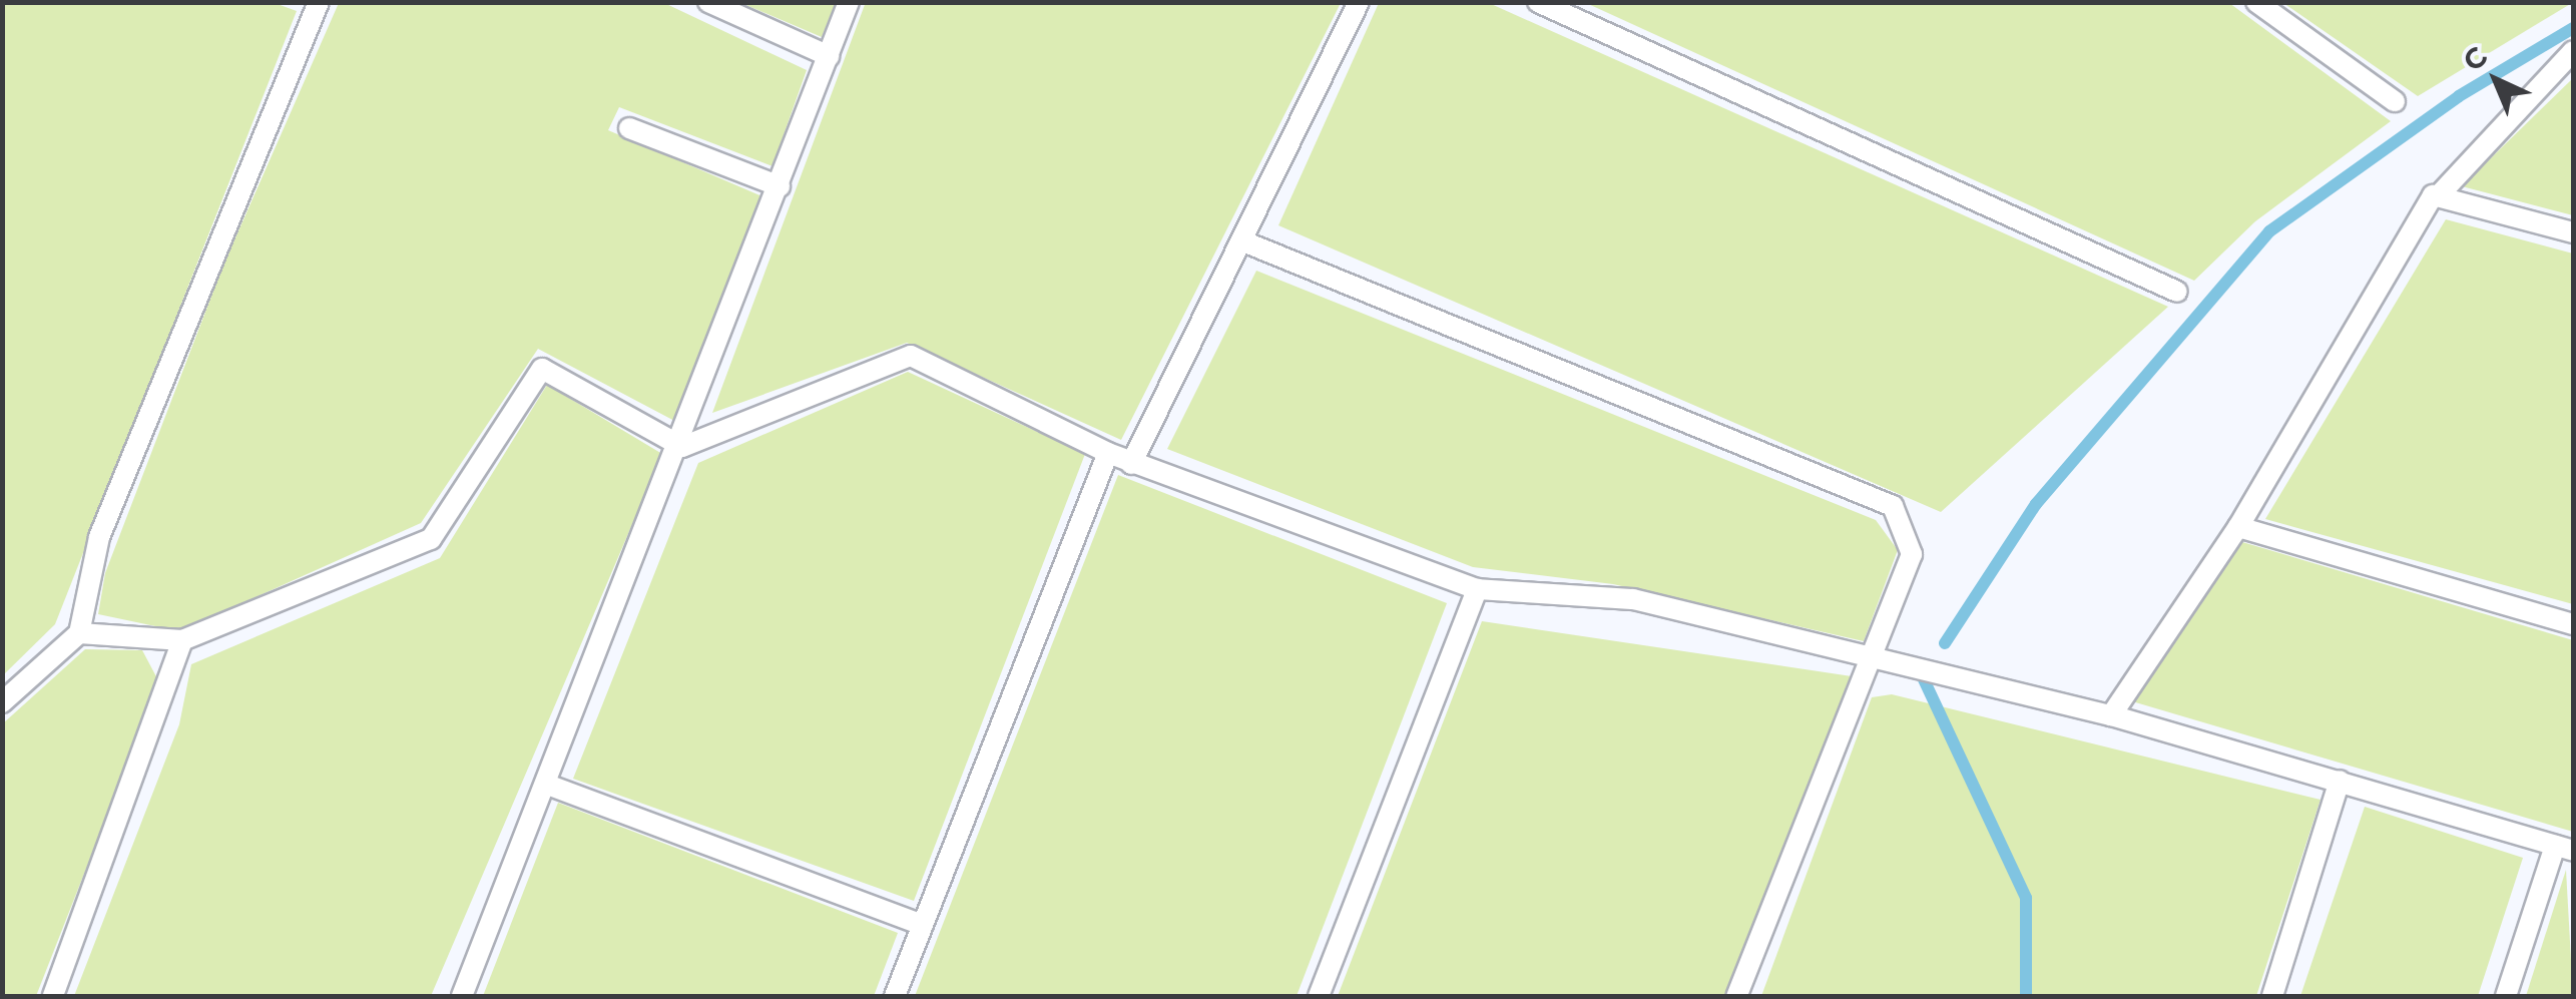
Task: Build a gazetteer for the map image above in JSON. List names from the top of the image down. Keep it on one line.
{"north":"top left"}
